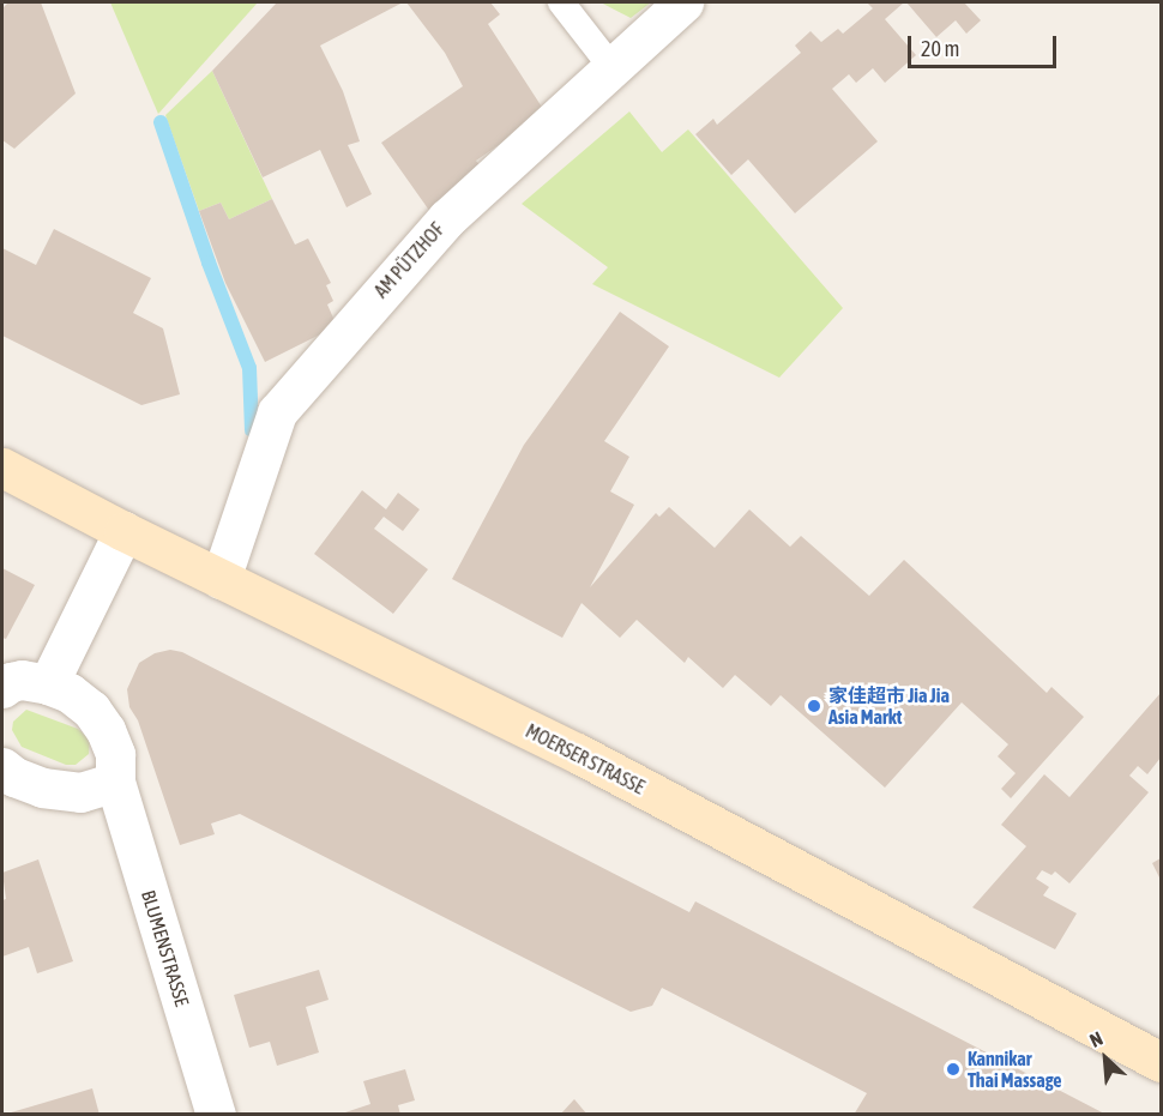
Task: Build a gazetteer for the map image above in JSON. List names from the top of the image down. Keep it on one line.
{"streets":{"main road":["MOERSER STRASSE"],"street":["AM PÜTZHOF","BLUMENSTRASSE"]},"crossings":[["AM PÜTZHOF","MOERSER STRASSE"]],"places":["家佳超市 Jia Jia Asia Markt","Kannikar Thai Massage"],"scale_bar":"20 m","north":"top left"}
